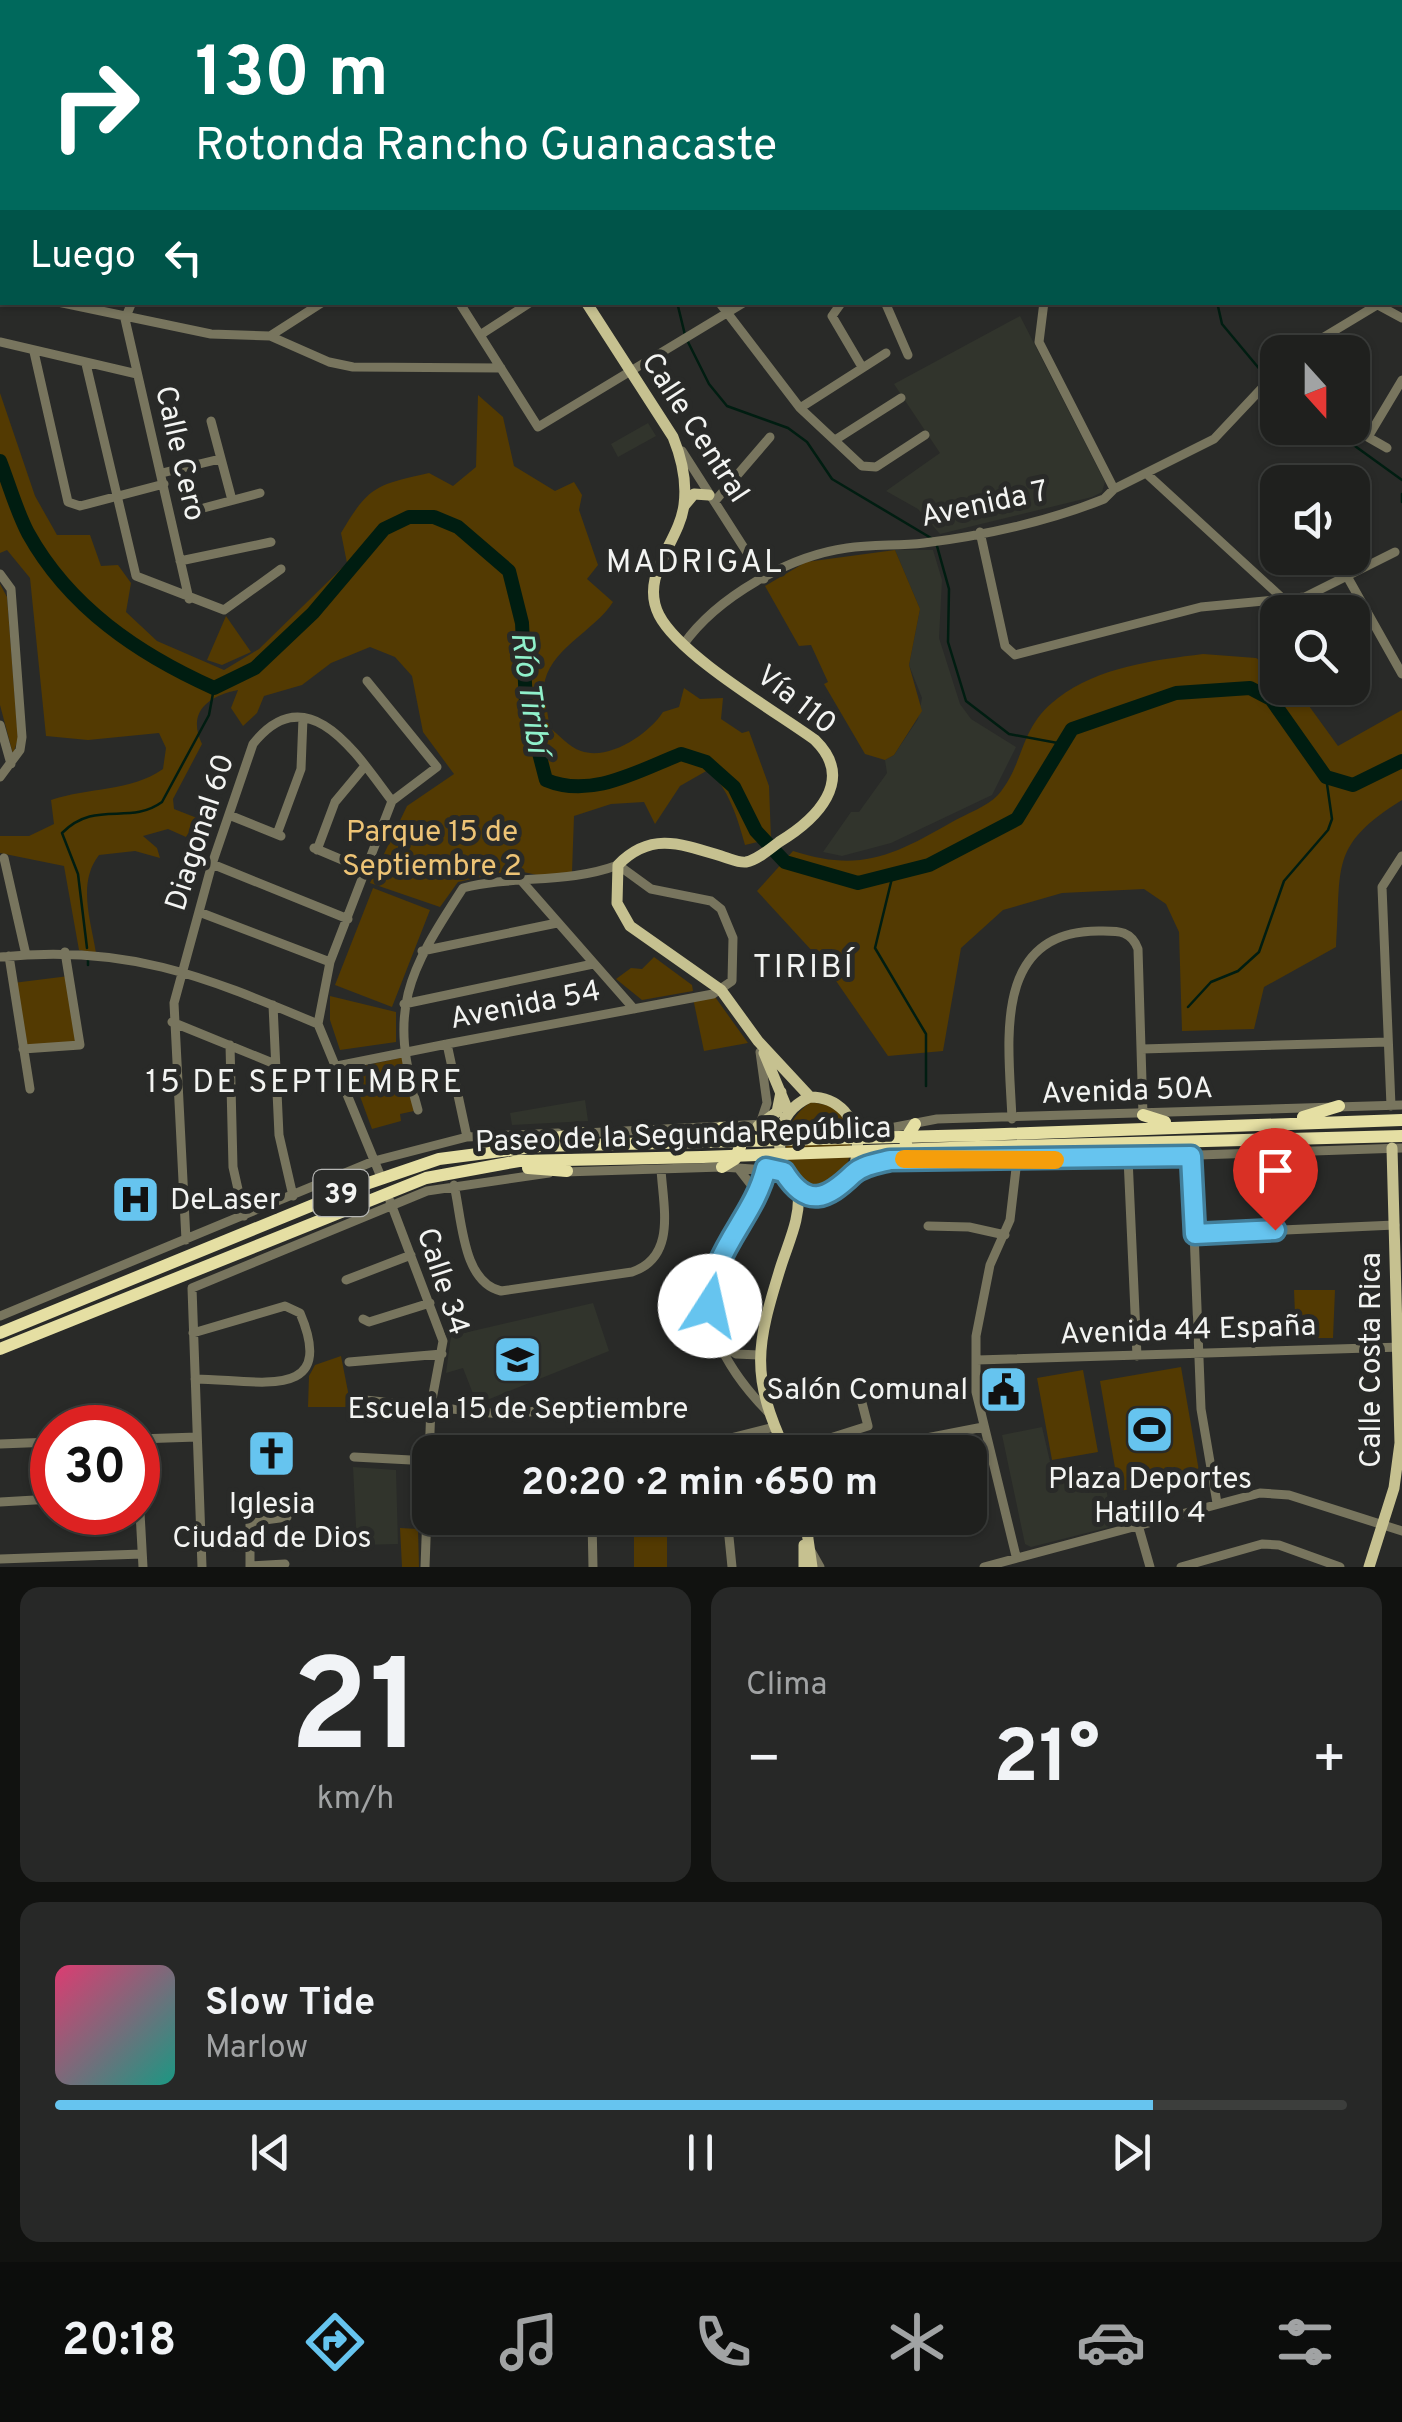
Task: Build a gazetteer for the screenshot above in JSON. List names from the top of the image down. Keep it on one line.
{"streets":{"highway":["Paseo de la Segunda República","39"],"main road":["Calle Central","Vía 110","Calle Costa Rica"],"street":["Calle Cero","Avenida 7","Diagonal 60","Avenida 54","Avenida 50A","Calle 34","Avenida 44 España"]},"crossings":[["Calle Central","Avenida 7"],["Calle Central","Vía 110"],["Avenida 7","Vía 110"],["Paseo de la Segunda República","Calle 34"],["Avenida 44 España","Calle Costa Rica"]],"districts":["MADRIGAL","TIRIBÍ","15 DE SEPTIEMBRE"],"water":["Río Tiribí"],"parks":["Parque 15 de Septiembre 2"],"places":{"hospital":["DeLaser"],"school or university":["Escuela 15 de Septiembre"],"public building":["Salón Comunal"],"sports":["Plaza Deportes Hatillo 4"],"church":["Iglesia Ciudad de Dios"]},"north":"bottom","page":{"turn":["130 m","Rotonda Rancho Guanacaste"],"then":"Luego","limit":"30","trip":"20:20 · 2 min · 650 m","tile":[["21","km/h"],"Clima"],"heat":["−","21°","+"],"song":["Slow Tide","Marlow"],"tabs":"20:18"}}
